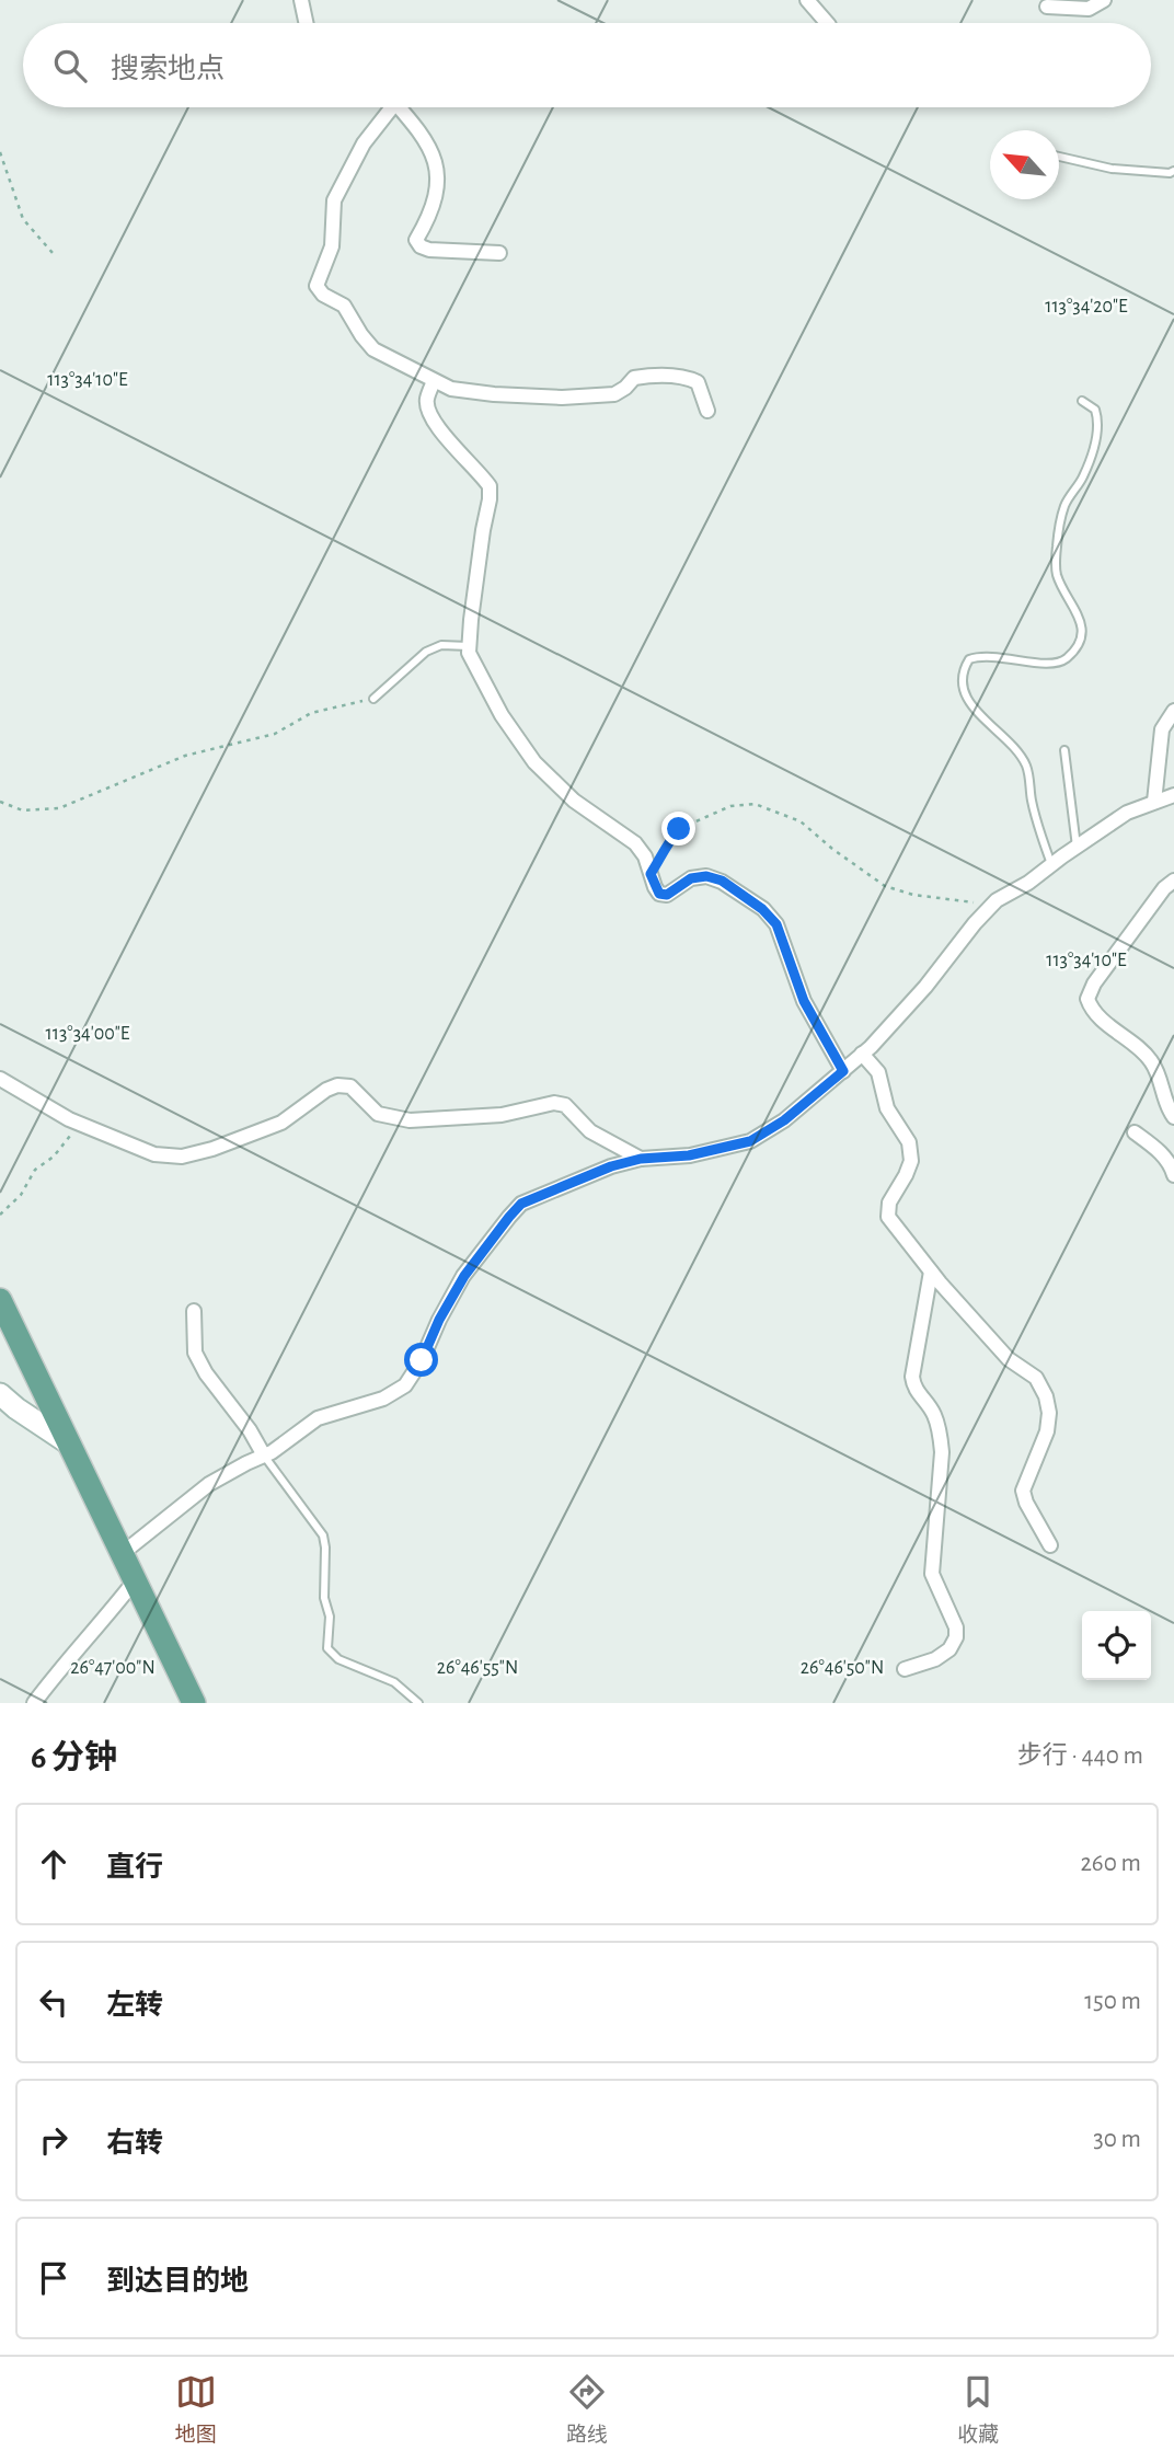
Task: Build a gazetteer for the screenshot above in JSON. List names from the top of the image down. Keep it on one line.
{"north":"top left","page":{"search":"搜索地点","heading":["6 分钟","步行 · 440 m"],"list":[["直行","260 m"],["左转","150 m"],["右转","30 m"],"到达目的地"],"nav":["地图","路线","收藏"]},"coordinates":["113°34'20\"E","113°34'10\"E","113°34'00\"E","26°47'00\"N","26°46'55\"N","26°46'50\"N"]}
